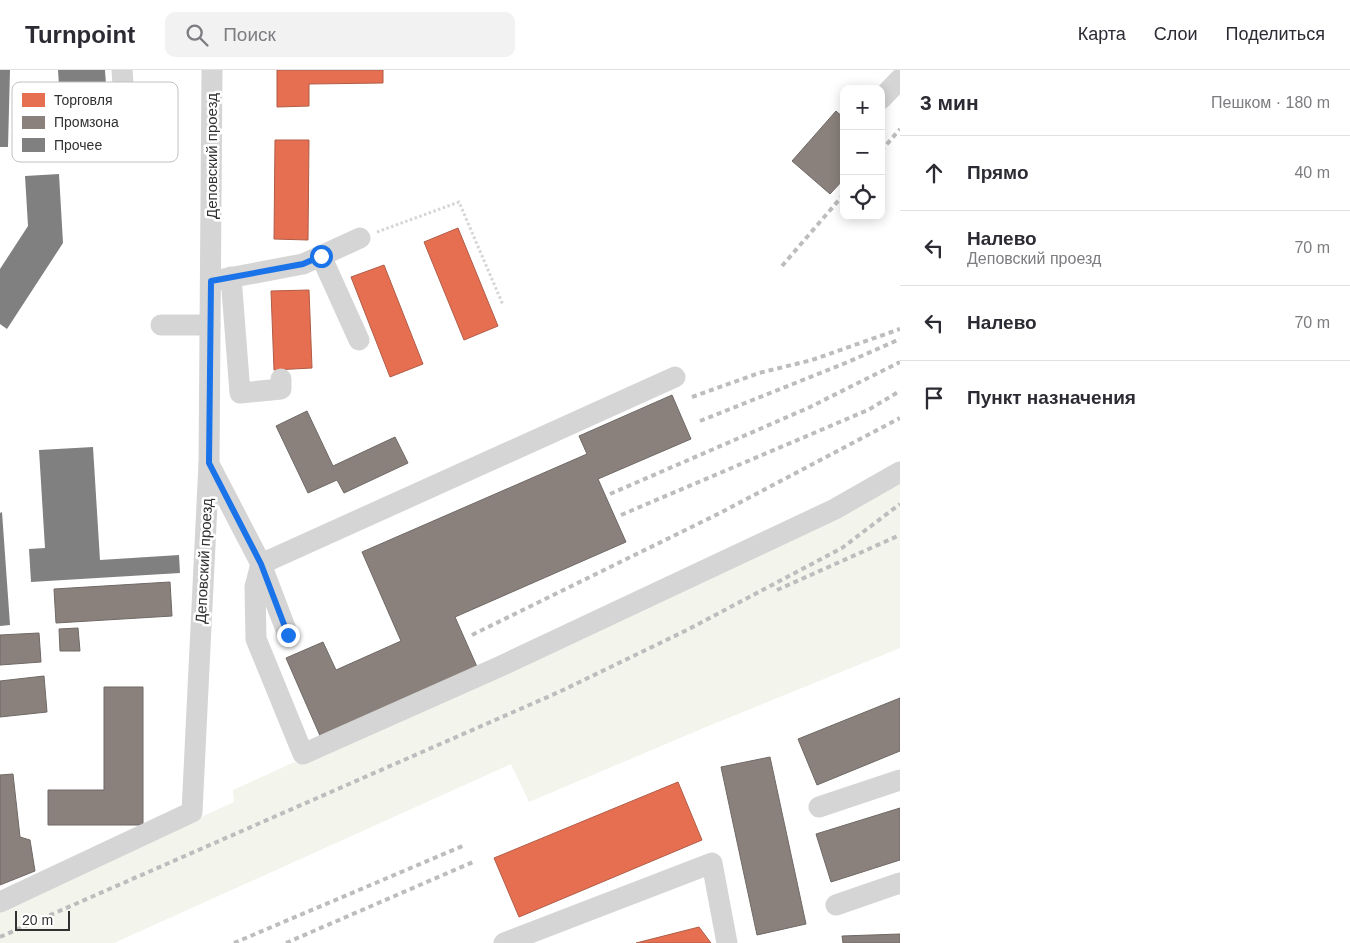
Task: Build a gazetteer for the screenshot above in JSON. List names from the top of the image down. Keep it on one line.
{"streets":{"street":["Деповский проезд"]},"legend":["Торговля","Промзона","Прочее"],"scale_bar":"20 m","page":{"header":"Turnpoint","search":"Поиск","nav":["Карта","Слои","Поделиться"],"heading":["3 мин","Пешком · 180 m"],"map_buttons":["+","−"],"list":[["Прямо","40 m"],["Налево","Деповский проезд","70 m"],["Налево","70 m"],"Пункт назначения"],"scale":"20 m"}}
